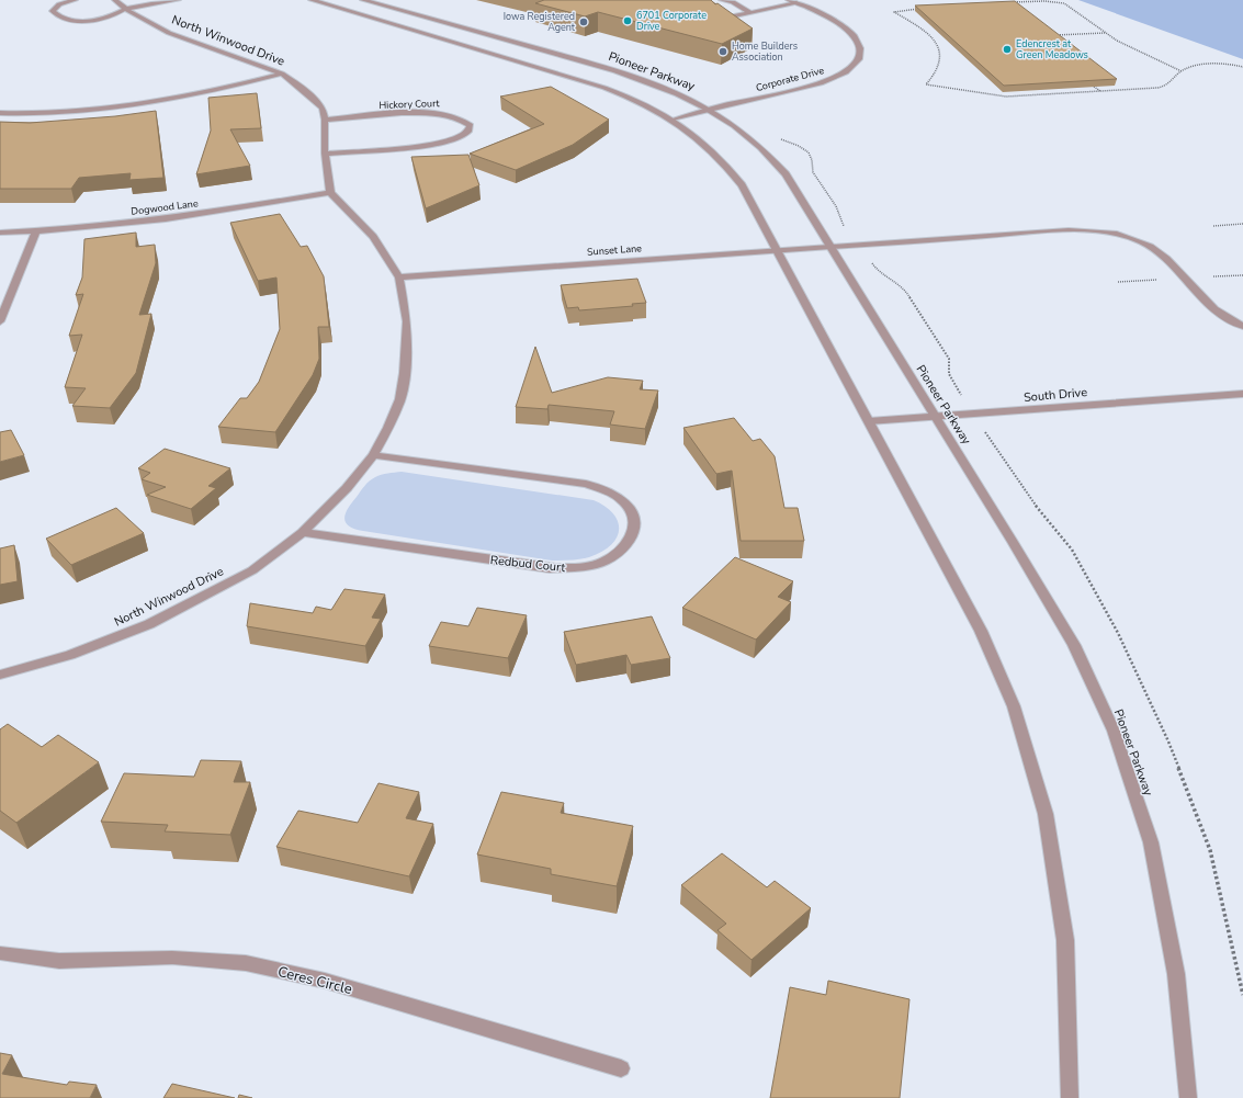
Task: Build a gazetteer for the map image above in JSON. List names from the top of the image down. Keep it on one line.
{"streets":{"street":["North Winwood Drive","Pioneer Parkway","Corporate Drive","Hickory Court","Dogwood Lane","Sunset Lane","South Drive","Redbud Court","Ceres Circle"]},"crossings":[["North Winwood Drive","Hickory Court"],["North Winwood Drive","Dogwood Lane"],["North Winwood Drive","Sunset Lane"],["North Winwood Drive","Redbud Court"],["Pioneer Parkway","Corporate Drive"],["Pioneer Parkway","Sunset Lane"],["Pioneer Parkway","South Drive"]],"places":["6701 Corporate Drive","Iowa Registered Agent","Edencrest at Green Meadows","Home Builders Association"]}
